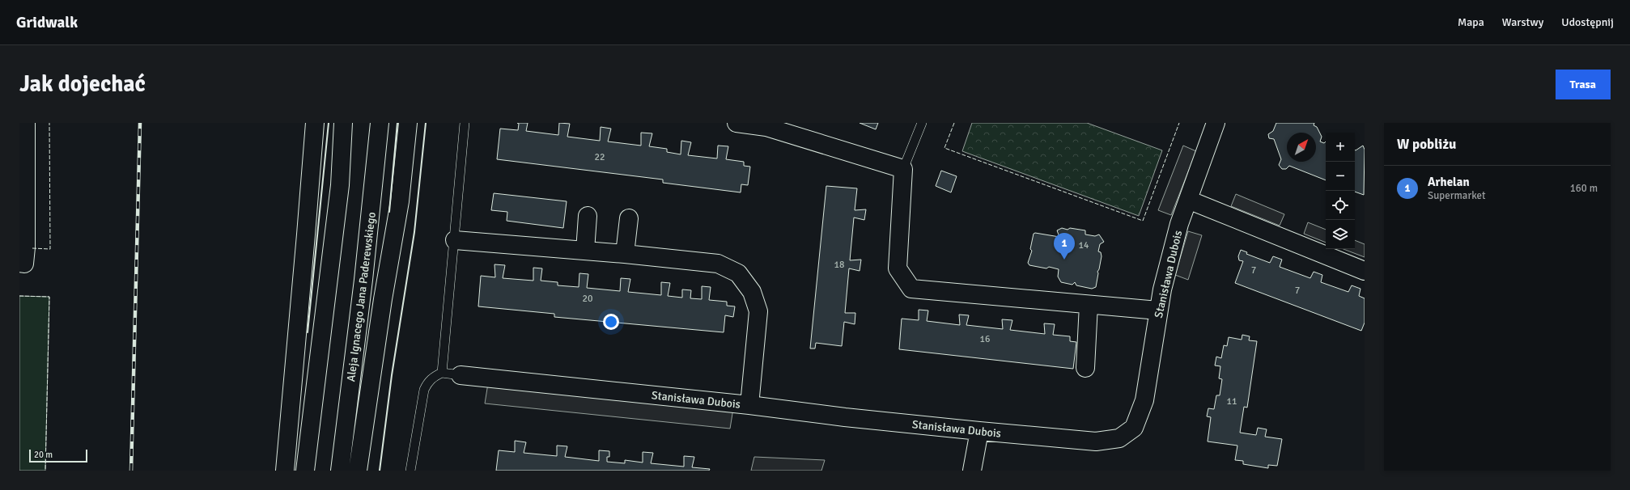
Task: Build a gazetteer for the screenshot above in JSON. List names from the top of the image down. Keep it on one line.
{"streets":{"street":["Stanisława Dubois","Aleja Ignacego Jana Paderewskiego"]},"house_numbers":["22","14","18","7","7","20","16","11"],"scale_bar":"20 m","north":"top right","page":{"header":"Gridwalk","nav":["Mapa","Warstwy","Udostępnij"],"buttons":"Trasa","title":"Jak dojechać","heading":"W pobliżu","map_buttons":["+","−"],"list":[{"mark":"1","name":"Arhelan","note":"Supermarket","value":"160 m"}],"pins":"1","scale":"20 m"}}
